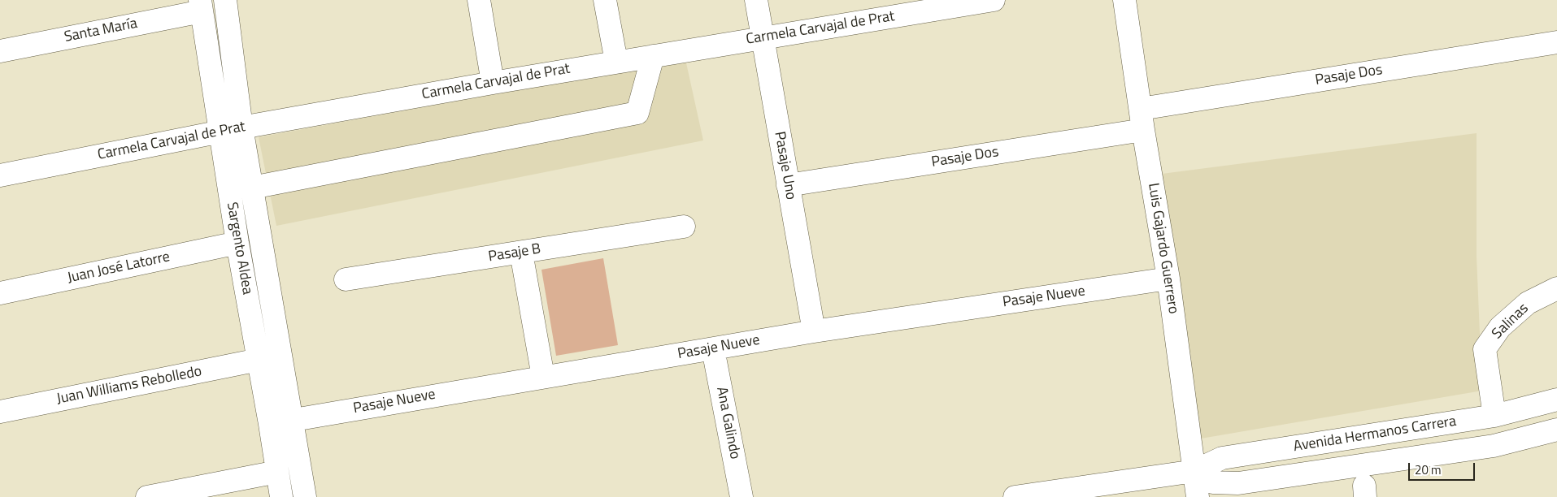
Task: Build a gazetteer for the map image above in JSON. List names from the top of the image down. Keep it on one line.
{"streets":{"street":["Carmela Carvajal de Prat","Santa María","Pasaje Dos","Pasaje Uno","Sargento Aldea","Luis Gajardo Guerrero","Pasaje B","Juan José Latorre","Pasaje Nueve","Salinas","Juan Williams Rebolledo","Ana Galindo","Avenida Hermanos Carrera"]},"crossings":[["Carmela Carvajal de Prat","Pasaje Uno"],["Carmela Carvajal de Prat","Sargento Aldea"],["Santa María","Sargento Aldea"],["Pasaje Dos","Pasaje Uno"],["Pasaje Dos","Luis Gajardo Guerrero"],["Pasaje Uno","Pasaje Nueve"],["Sargento Aldea","Juan José Latorre"],["Sargento Aldea","Pasaje Nueve"],["Sargento Aldea","Juan Williams Rebolledo"],["Luis Gajardo Guerrero","Pasaje Nueve"],["Luis Gajardo Guerrero","Avenida Hermanos Carrera"],["Pasaje Nueve","Ana Galindo"],["Salinas","Avenida Hermanos Carrera"]],"scale_bar":"20 m"}
